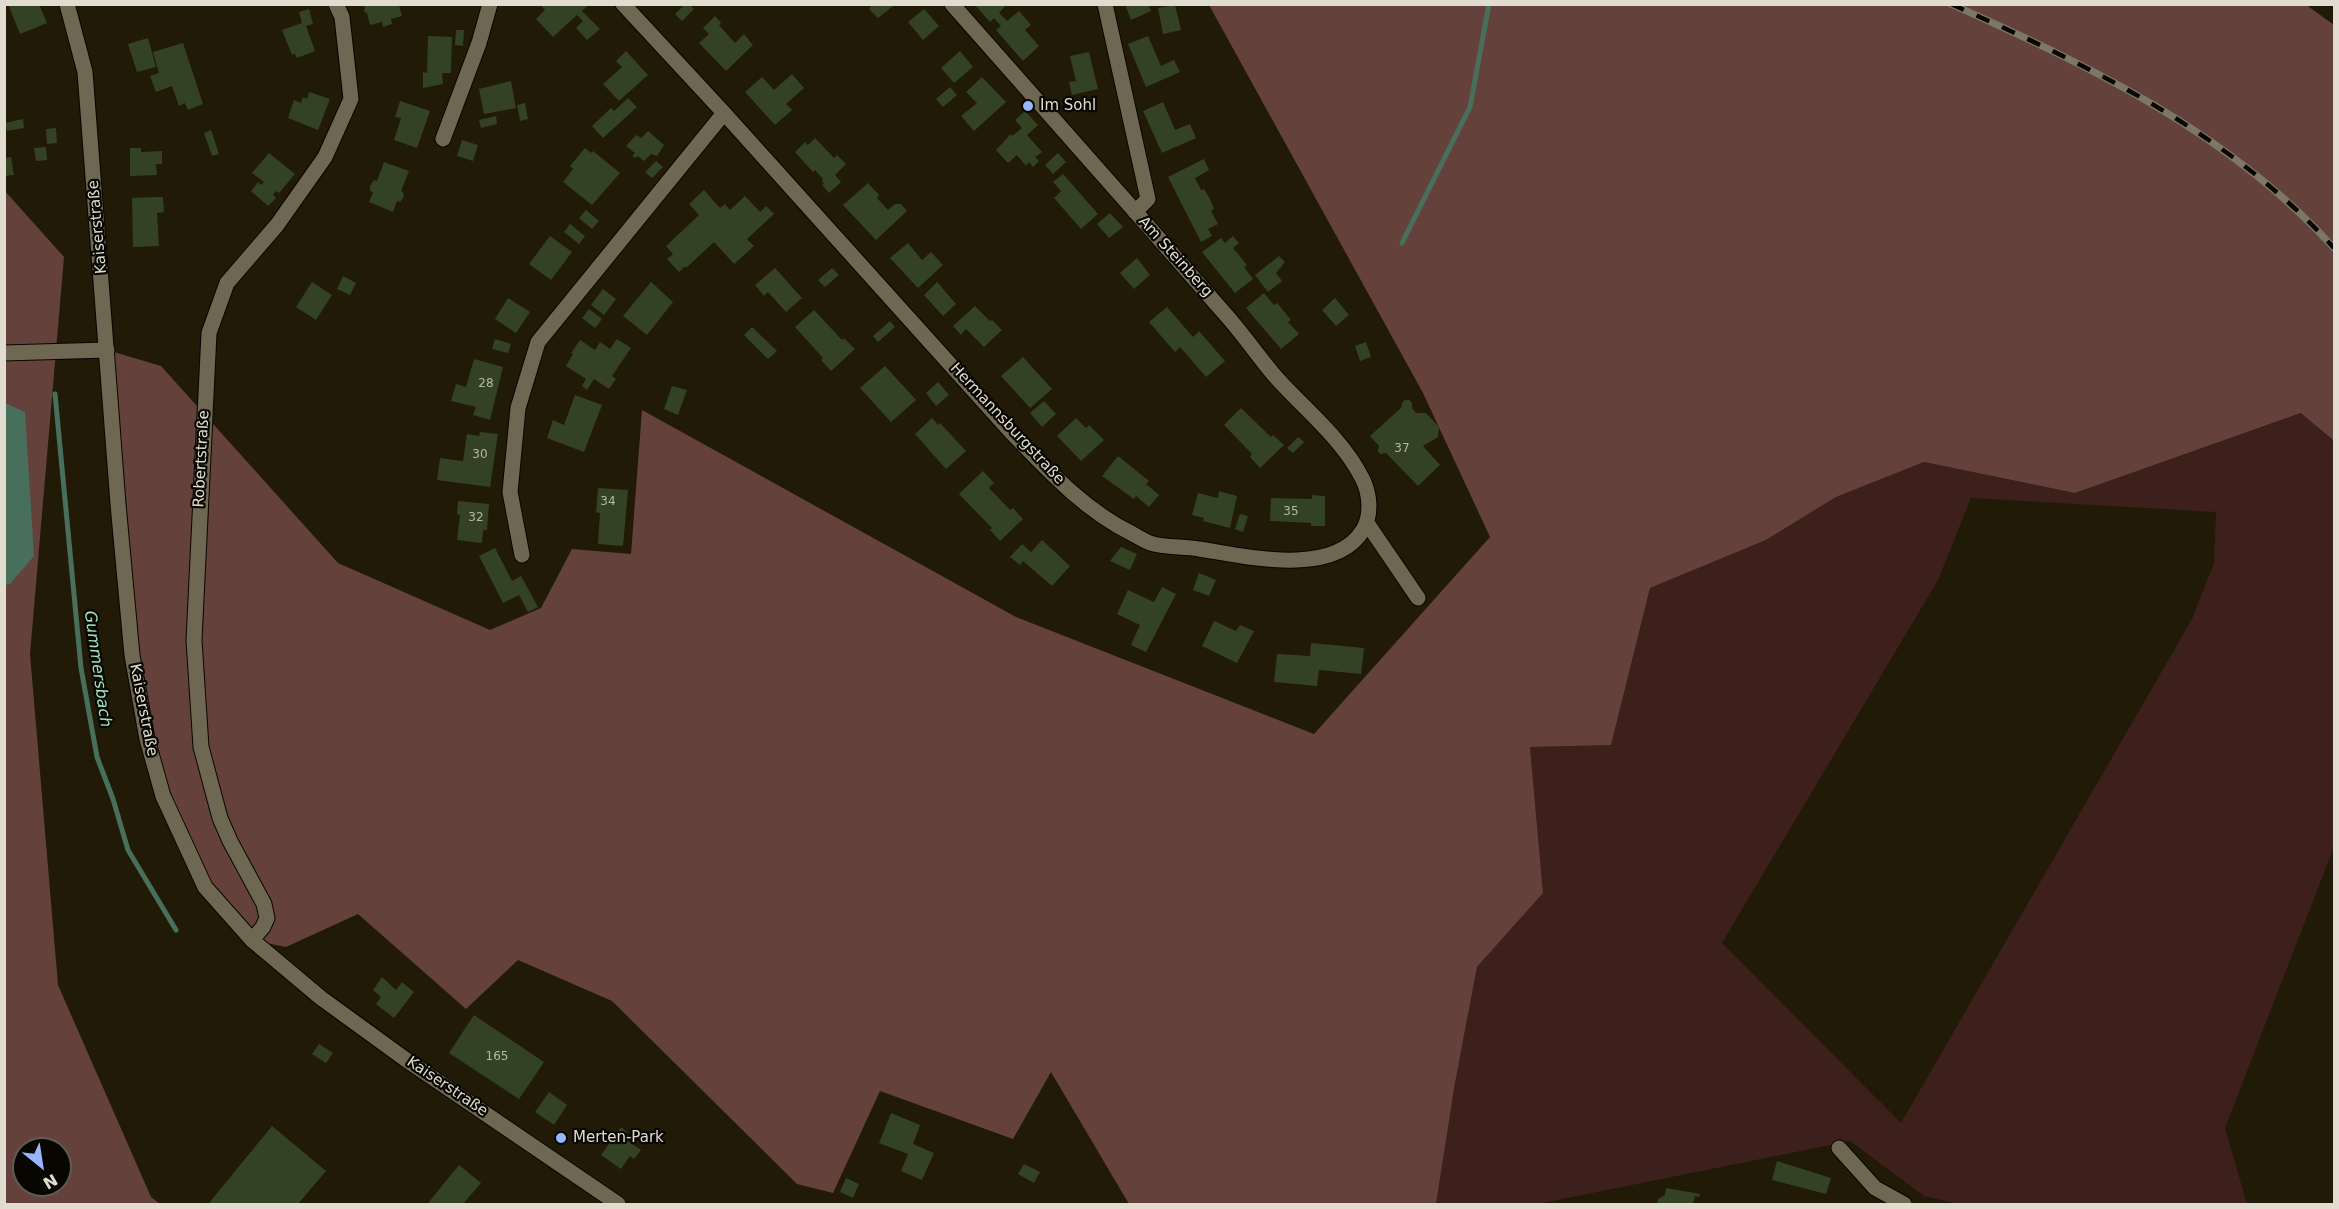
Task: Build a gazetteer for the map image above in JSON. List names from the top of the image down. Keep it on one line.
{"streets":{"street":["Kaiserstraße","Am Steinberg","Hermannsburgstraße","Robertstraße"]},"crossings":[["Kaiserstraße","Robertstraße"],["Am Steinberg","Hermannsburgstraße"]],"water":["Gummersbach"],"places":["Im Sohl","Merten-Park"],"house_numbers":["28","37","30","34","35","32","165"],"north":"bottom right"}
